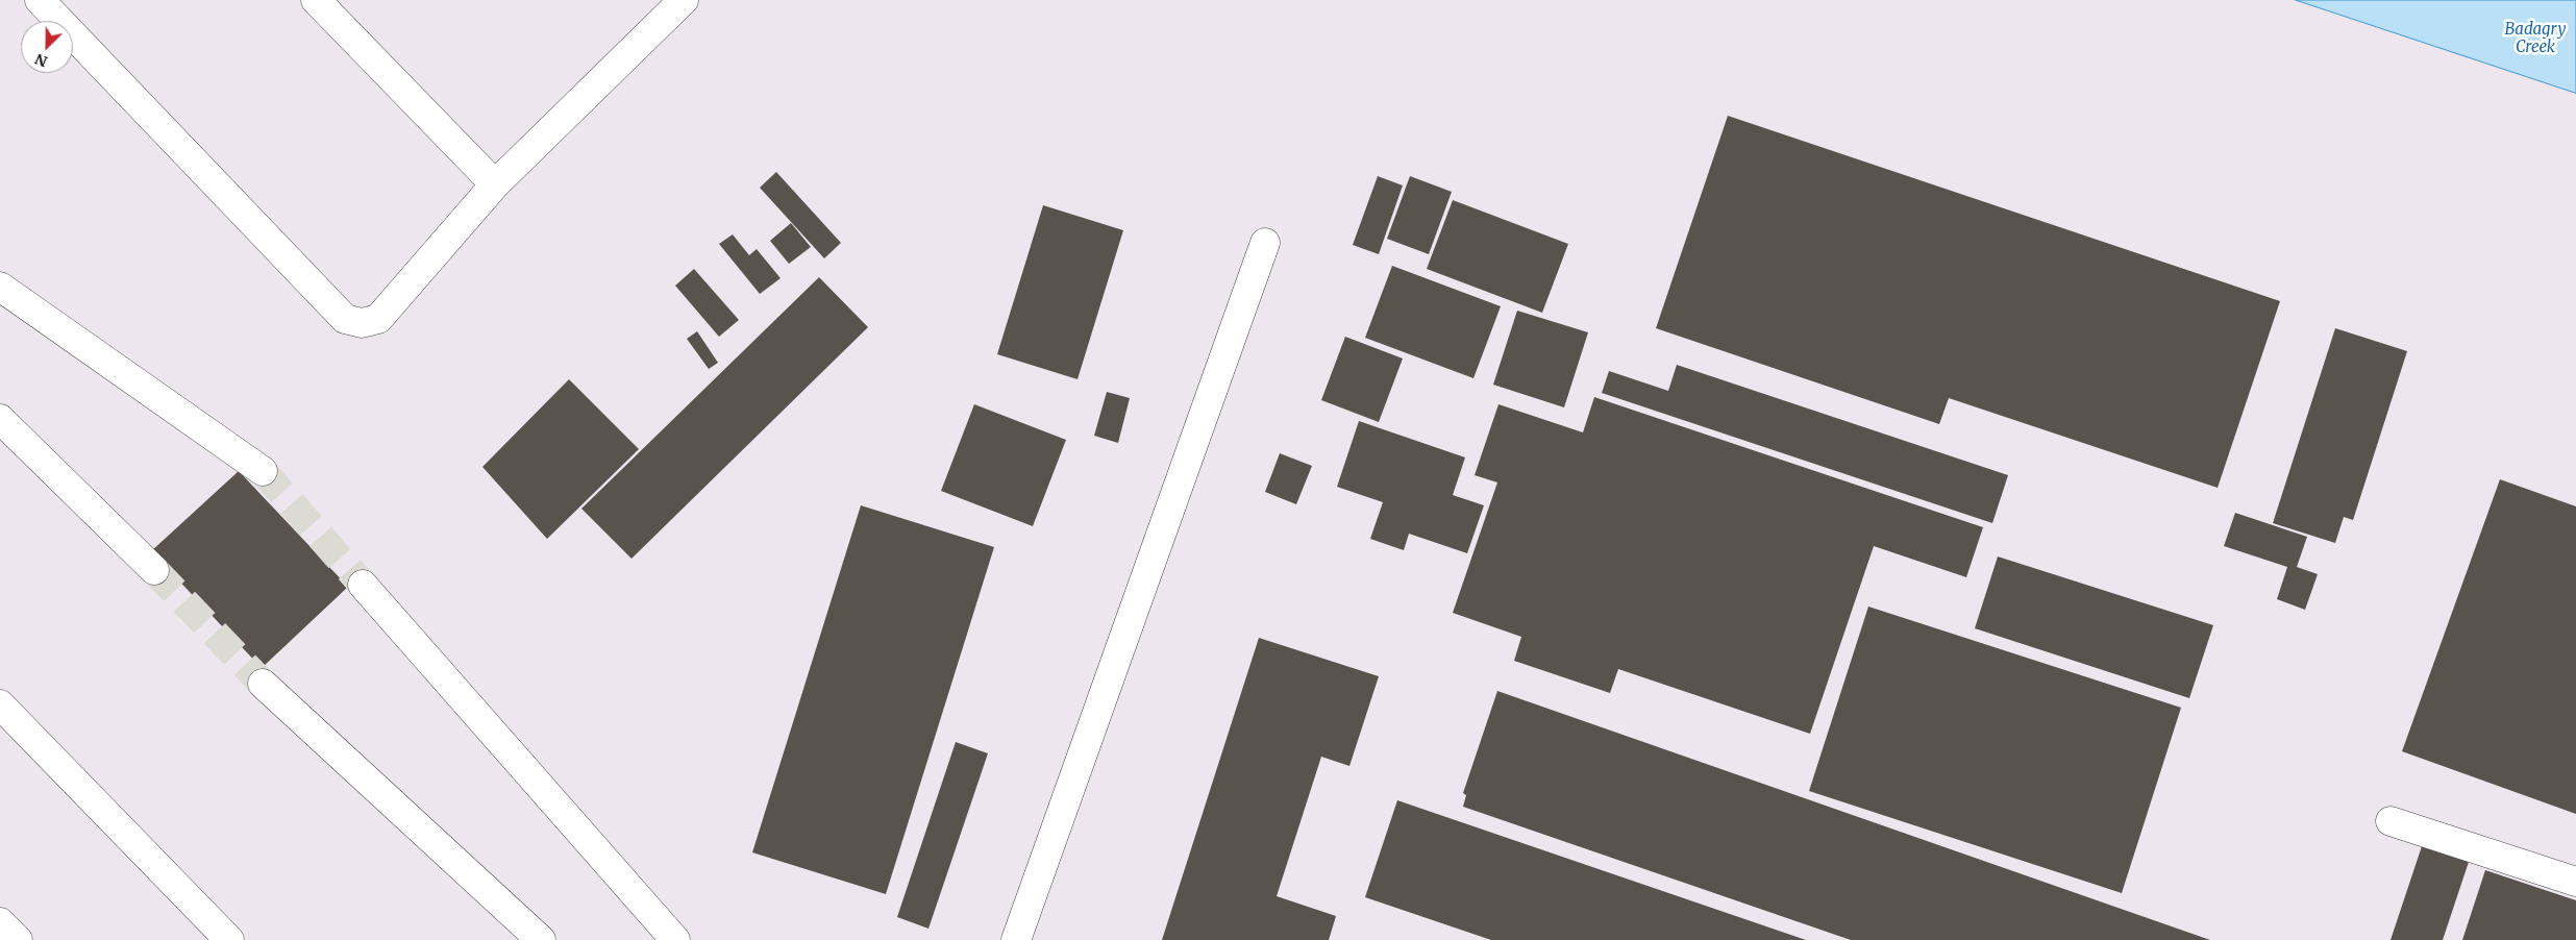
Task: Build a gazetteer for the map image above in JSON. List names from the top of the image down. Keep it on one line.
{"water":["Badagry Creek"],"north":"bottom left"}
